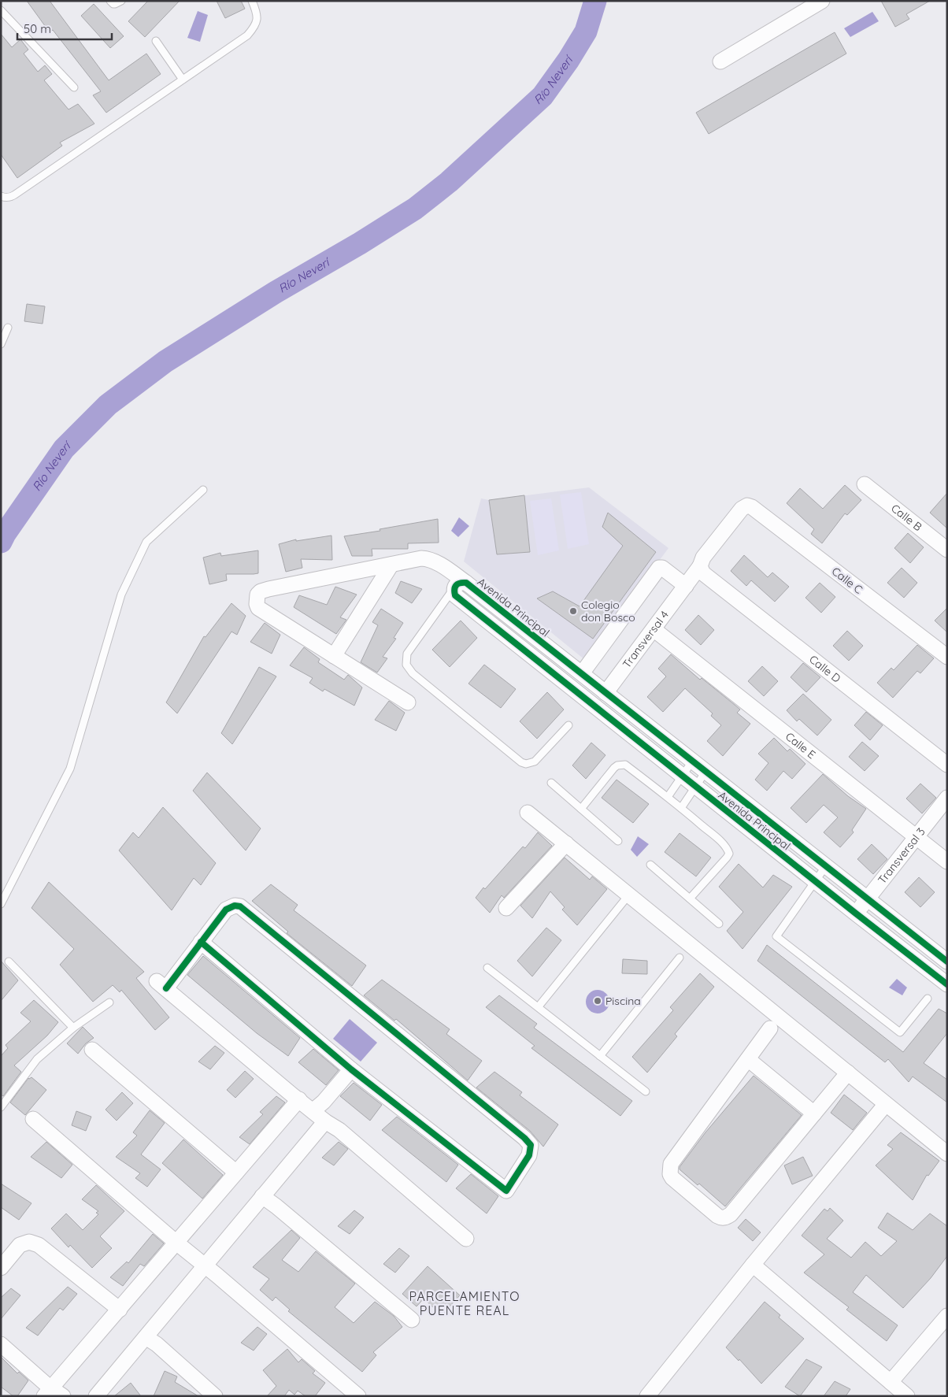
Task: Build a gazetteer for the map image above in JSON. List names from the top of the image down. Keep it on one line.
{"streets":{"street":["Calle B","Calle C","Avenida Principal","Transversal 4","Calle D","Calle E","Transversal 3"]},"crossings":[["Calle C","Transversal 4"],["Avenida Principal","Transversal 4"],["Avenida Principal","Transversal 3"],["Transversal 4","Calle D"],["Transversal 4","Calle E"],["Calle E","Transversal 3"]],"districts":["PARCELAMIENTO PUENTE REAL"],"water":["Río Neverí"],"places":["Colegio don Bosco","Piscina"],"scale_bar":"50 m"}
